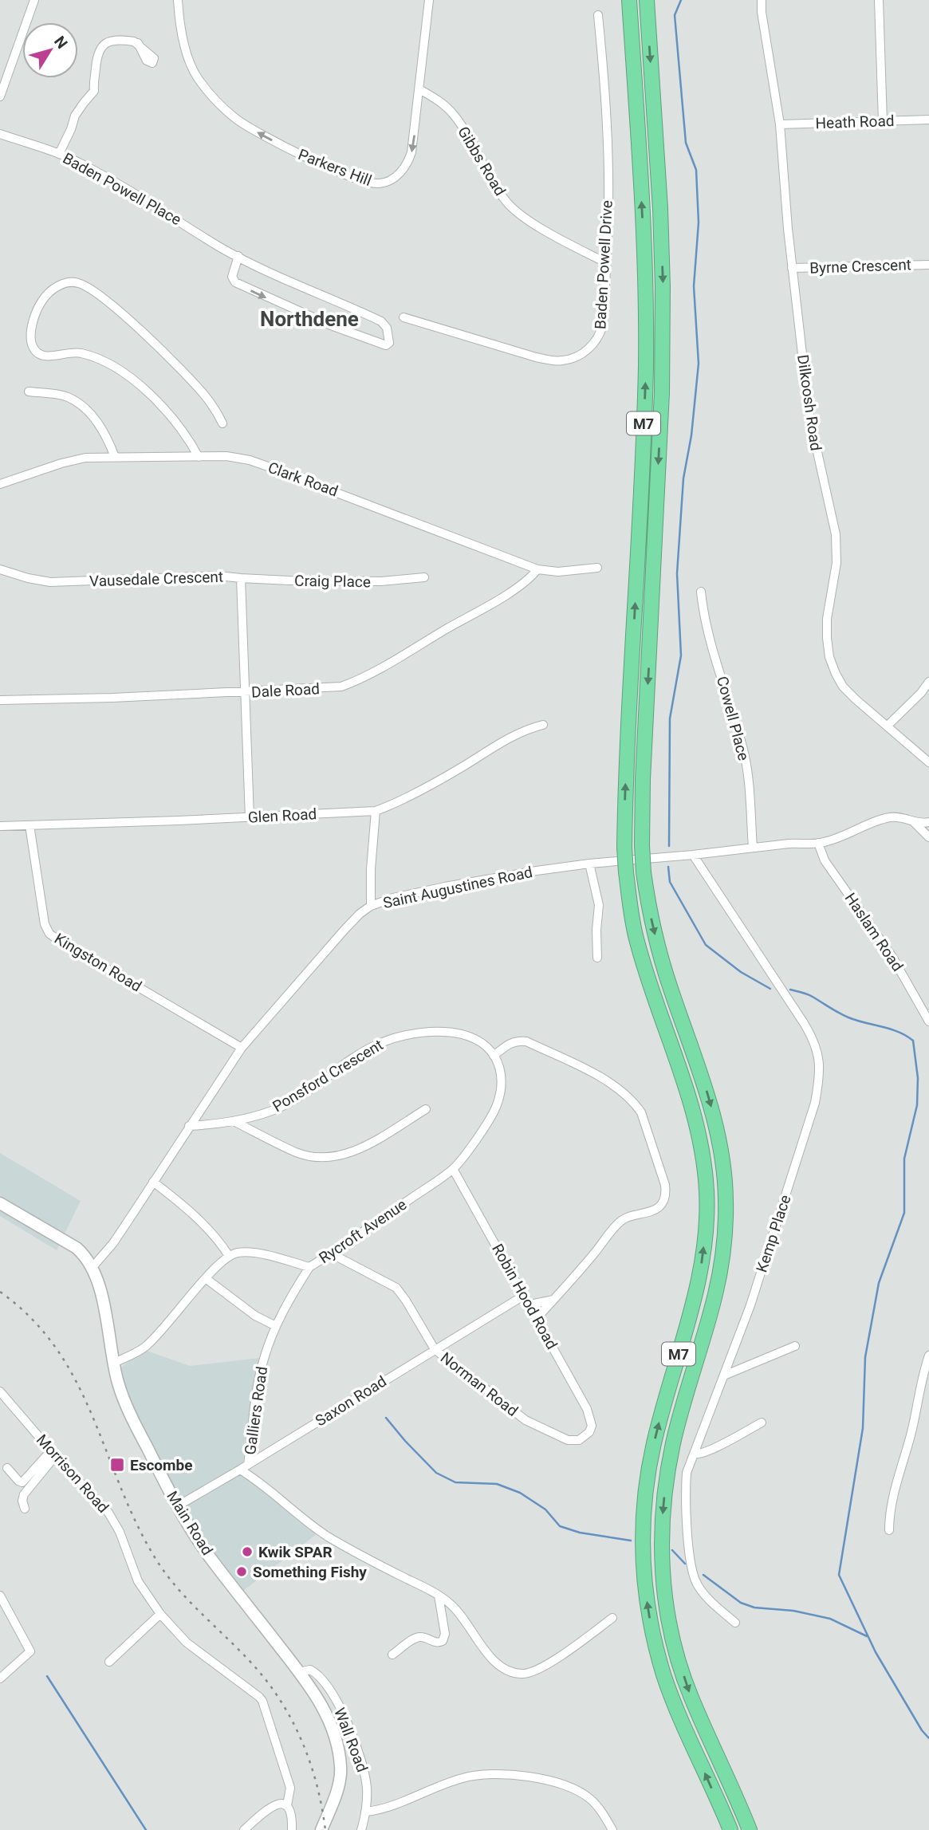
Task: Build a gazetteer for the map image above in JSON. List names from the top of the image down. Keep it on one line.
{"streets":{"highway":["M7"],"main road":["Main Road"],"street":["Heath Road","Gibbs Road","Parkers Hill","Baden Powell Place","Baden Powell Drive","Byrne Crescent","Dilkoosh Road","Clark Road","Vausedale Crescent","Craig Place","Dale Road","Cowell Place","Glen Road","Saint Augustines Road","Haslam Road","Kingston Road","Ponsford Crescent","Rycroft Avenue","Kemp Place","Robin Hood Road","Norman Road","Saxon Road","Galliers Road","Morrison Road","Wall Road"]},"crossings":[["Heath Road","Dilkoosh Road"],["Gibbs Road","Parkers Hill"],["Gibbs Road","Baden Powell Drive"],["Byrne Crescent","Dilkoosh Road"],["Clark Road","Dale Road"],["Vausedale Crescent","Craig Place"],["Vausedale Crescent","Dale Road"],["Vausedale Crescent","Glen Road"],["Cowell Place","Saint Augustines Road"],["Glen Road","Kingston Road"],["Saint Augustines Road","Haslam Road"],["Saint Augustines Road","Kingston Road"],["Saint Augustines Road","Ponsford Crescent"],["Saint Augustines Road","Kemp Place"],["Saint Augustines Road","Main Road"],["Ponsford Crescent","Rycroft Avenue"],["Rycroft Avenue","Robin Hood Road"],["Rycroft Avenue","Norman Road"],["Rycroft Avenue","Galliers Road"],["Robin Hood Road","Norman Road"],["Robin Hood Road","Saxon Road"],["Norman Road","Saxon Road"],["Saxon Road","Galliers Road"],["Saxon Road","Main Road"],["Main Road","Wall Road"]],"districts":["Northdene"],"places":{"transit":["Escombe"],"other":["Kwik SPAR","Something Fishy"]},"north":"top right"}
